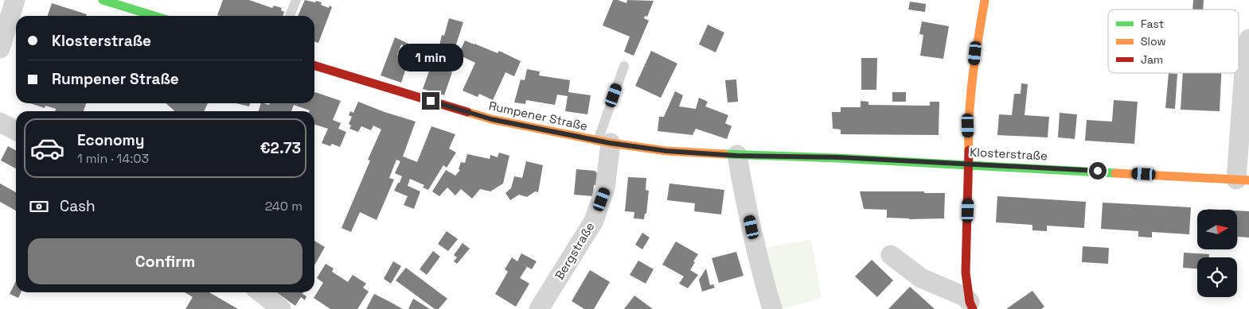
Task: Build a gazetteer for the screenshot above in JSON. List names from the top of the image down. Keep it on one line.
{"streets":{"main road":["Rumpener Straße","Klosterstraße"],"street":["Bergstraße"]},"crossings":[["Rumpener Straße","Klosterstraße"],["Rumpener Straße","Bergstraße"]],"legend":["Fast","Slow","Jam"],"north":"right","page":{"banner":["Klosterstraße","Rumpener Straße"],"bubble":"1 min","list":[{"name":"Economy","note":"1 min · 14:03","value":"€2.73"}],"pay":["Cash","240 m"],"buttons":"Confirm"}}
